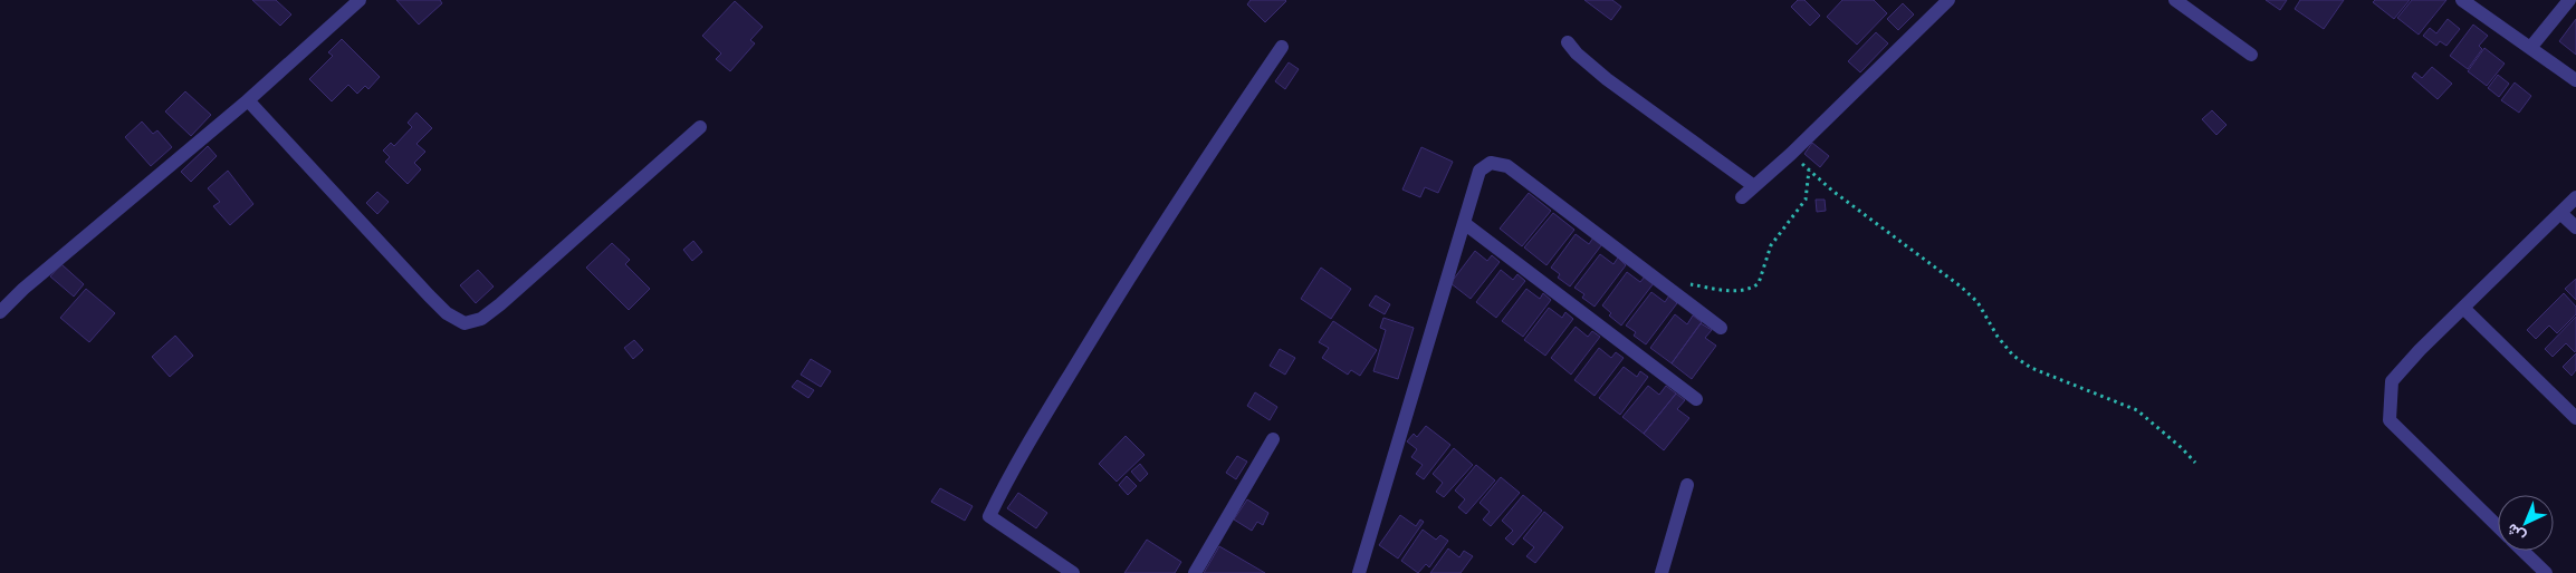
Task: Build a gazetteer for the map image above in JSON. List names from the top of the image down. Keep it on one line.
{"north":"bottom left"}
